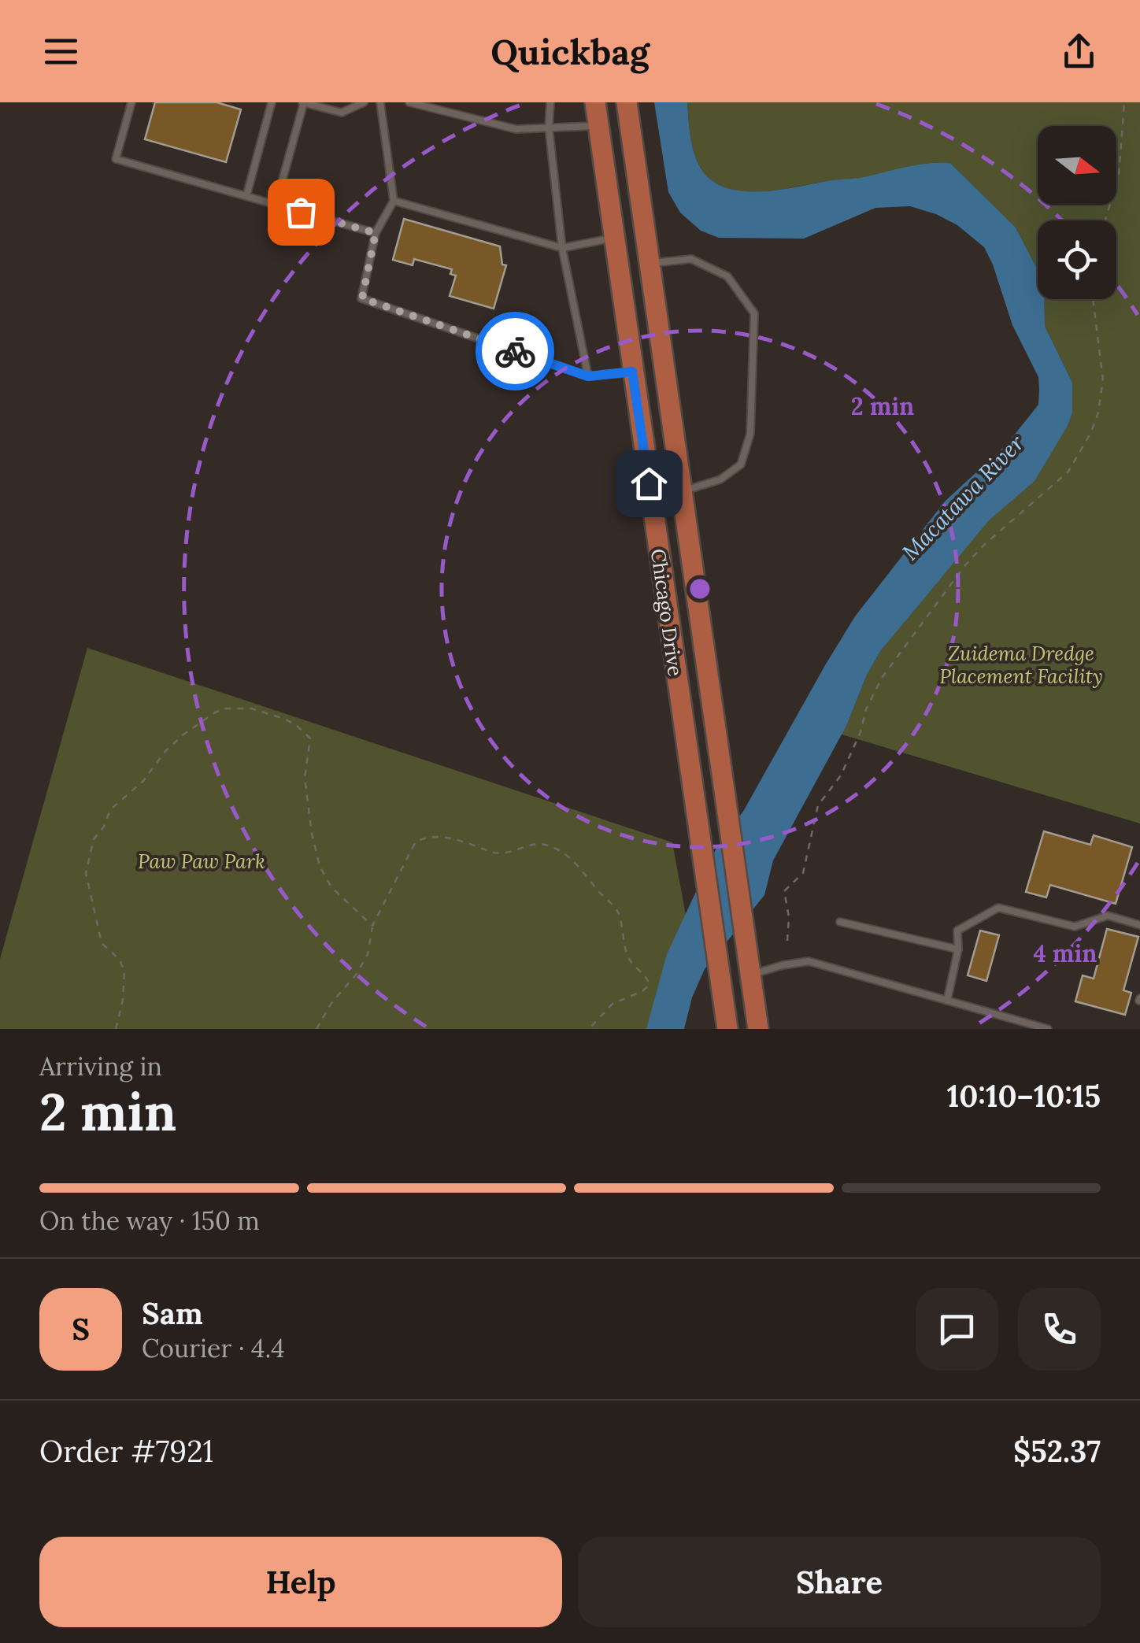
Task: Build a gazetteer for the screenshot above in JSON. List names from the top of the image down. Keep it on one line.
{"streets":{"main road":["Chicago Drive"]},"water":["Macatawa River"],"parks":["Zuidema Dredge Placement Facility","Paw Paw Park"],"north":"right","page":{"header":"Quickbag","heading":["2 min","Arriving in","10:10–10:15"],"panel":["Sam","Courier · 4.4","Order #7921","$52.37"],"bar":"On the way · 150 m","round":"S","buttons":["Help","Share"]},"rings":["2 min","4 min"]}
